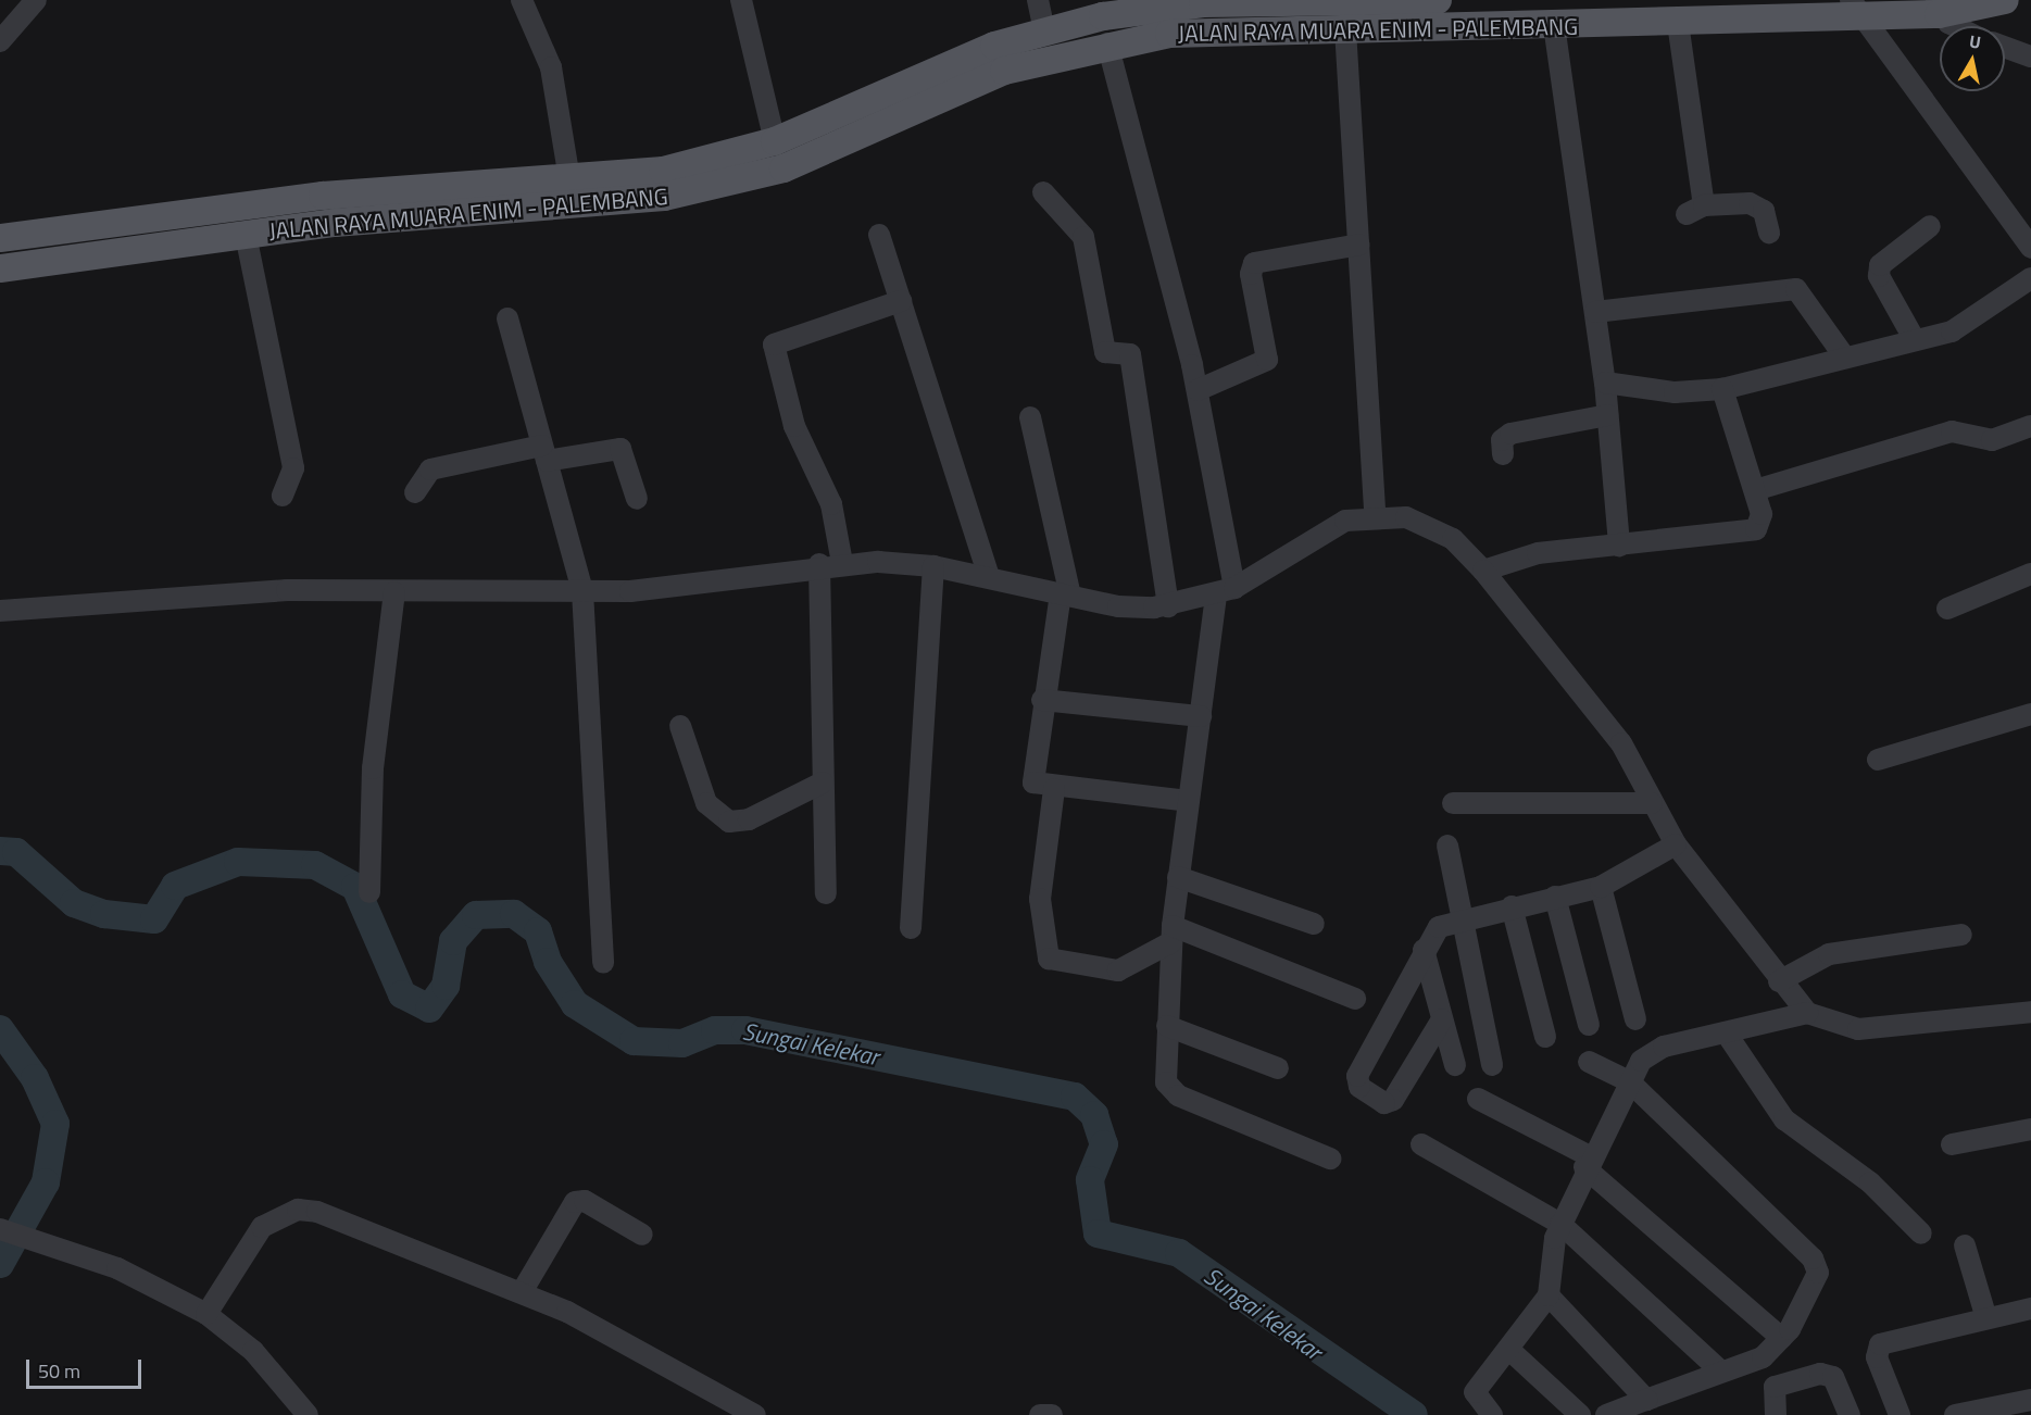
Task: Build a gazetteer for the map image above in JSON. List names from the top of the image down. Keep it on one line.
{"streets":{"main road":["JALAN RAYA MUARA ENIM - PALEMBANG"]},"water":["Sungai Kelekar"],"scale_bar":"50 m","north":"top"}
